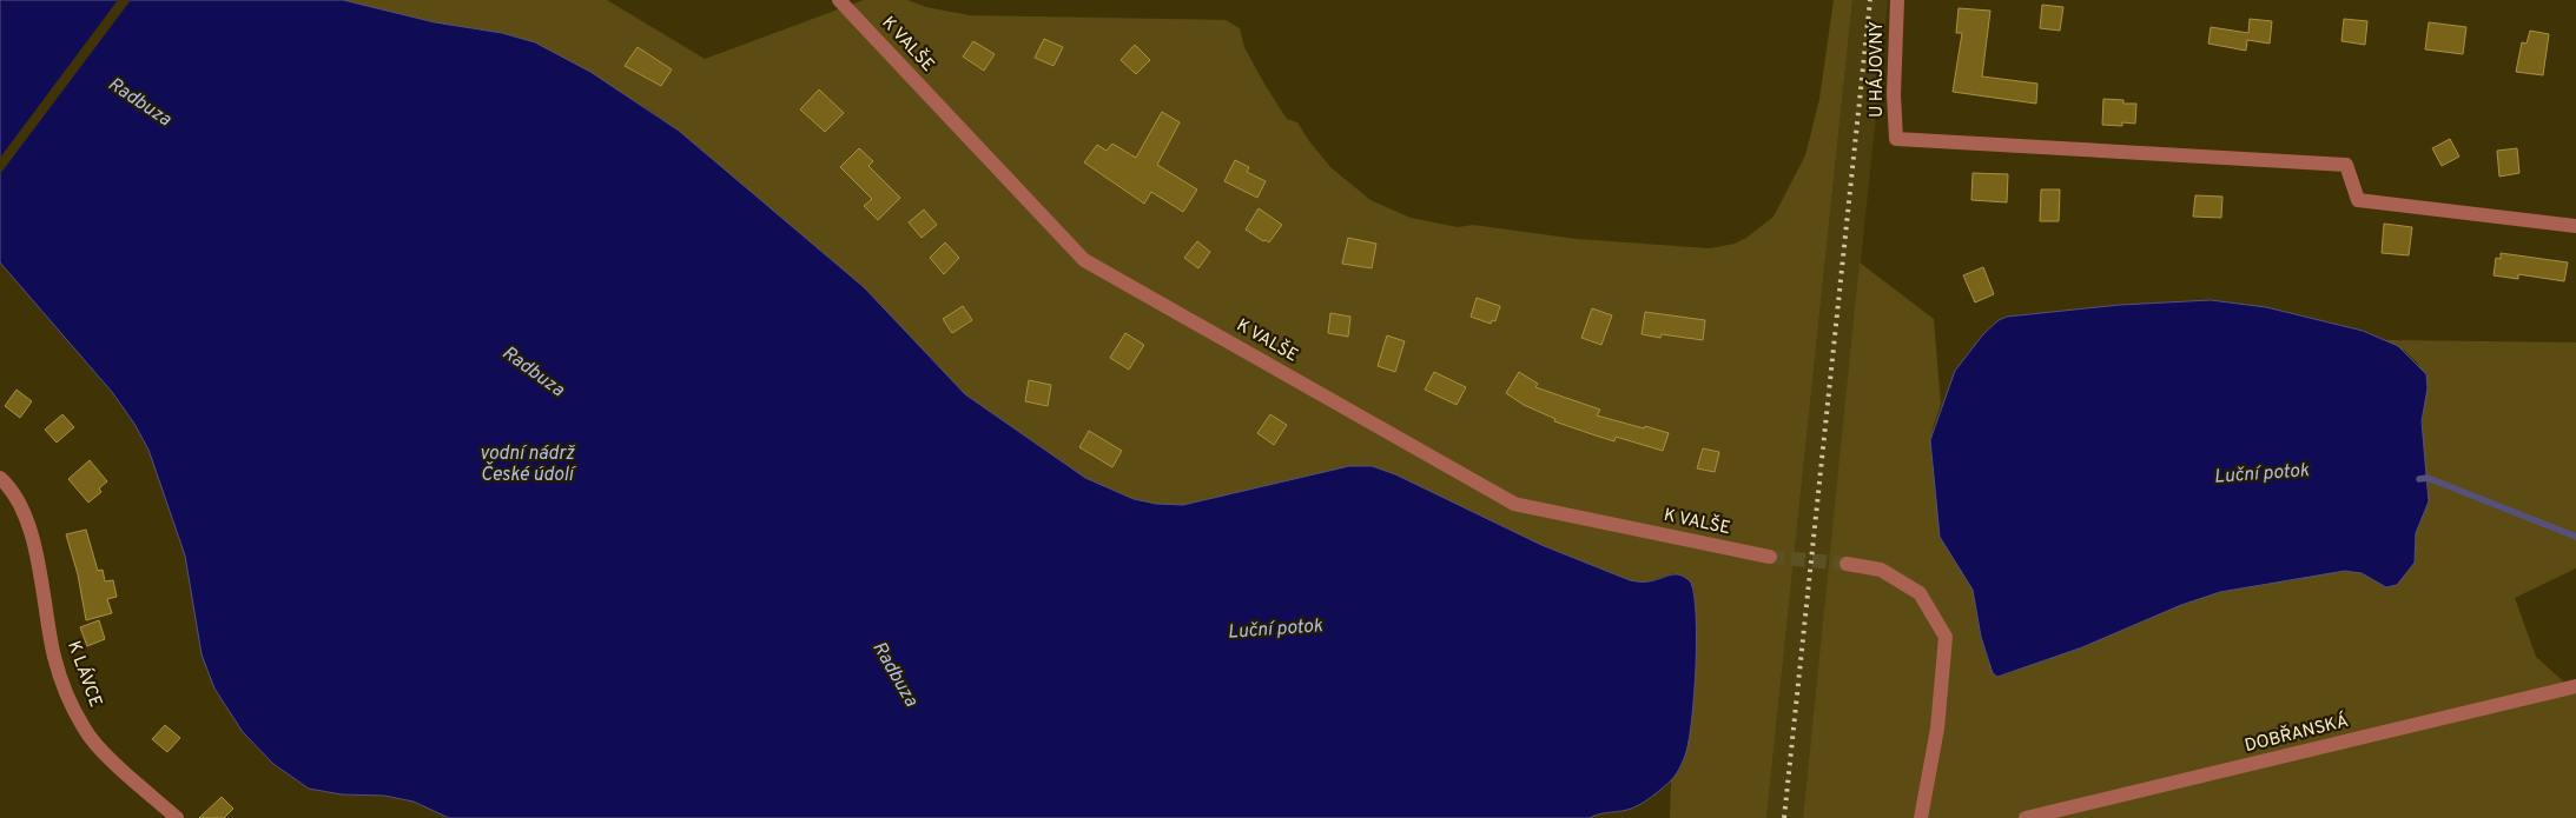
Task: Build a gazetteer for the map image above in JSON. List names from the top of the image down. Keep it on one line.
{"streets":{"street":["K VALŠE","U HÁJOVNY","K LÁVCE","DOBŘANSKÁ"]},"water":["Radbuza","vodní nádrž České údolí","Luční potok"]}
